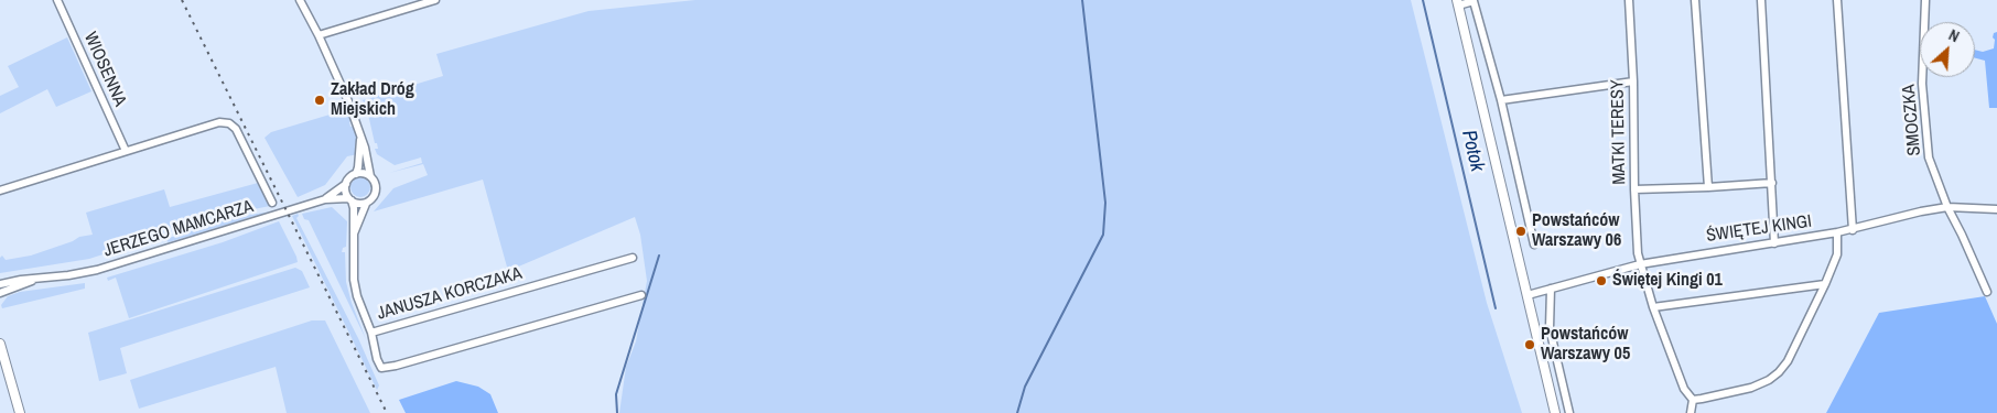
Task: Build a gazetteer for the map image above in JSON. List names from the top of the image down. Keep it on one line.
{"streets":{"street":["WIOSENNA","SMOCZKA","MATKI TERESY","JERZEGO MAMCARZA","ŚWIĘTEJ KINGI","JANUSZA KORCZAKA"]},"crossings":[["SMOCZKA","ŚWIĘTEJ KINGI"],["MATKI TERESY","ŚWIĘTEJ KINGI"],["JERZEGO MAMCARZA","JANUSZA KORCZAKA"]],"water":["Potok"],"places":["Zakład Dróg Miejskich","Powstańców Warszawy 06","Świętej Kingi 01","Powstańców Warszawy 05"],"north":"top right"}
